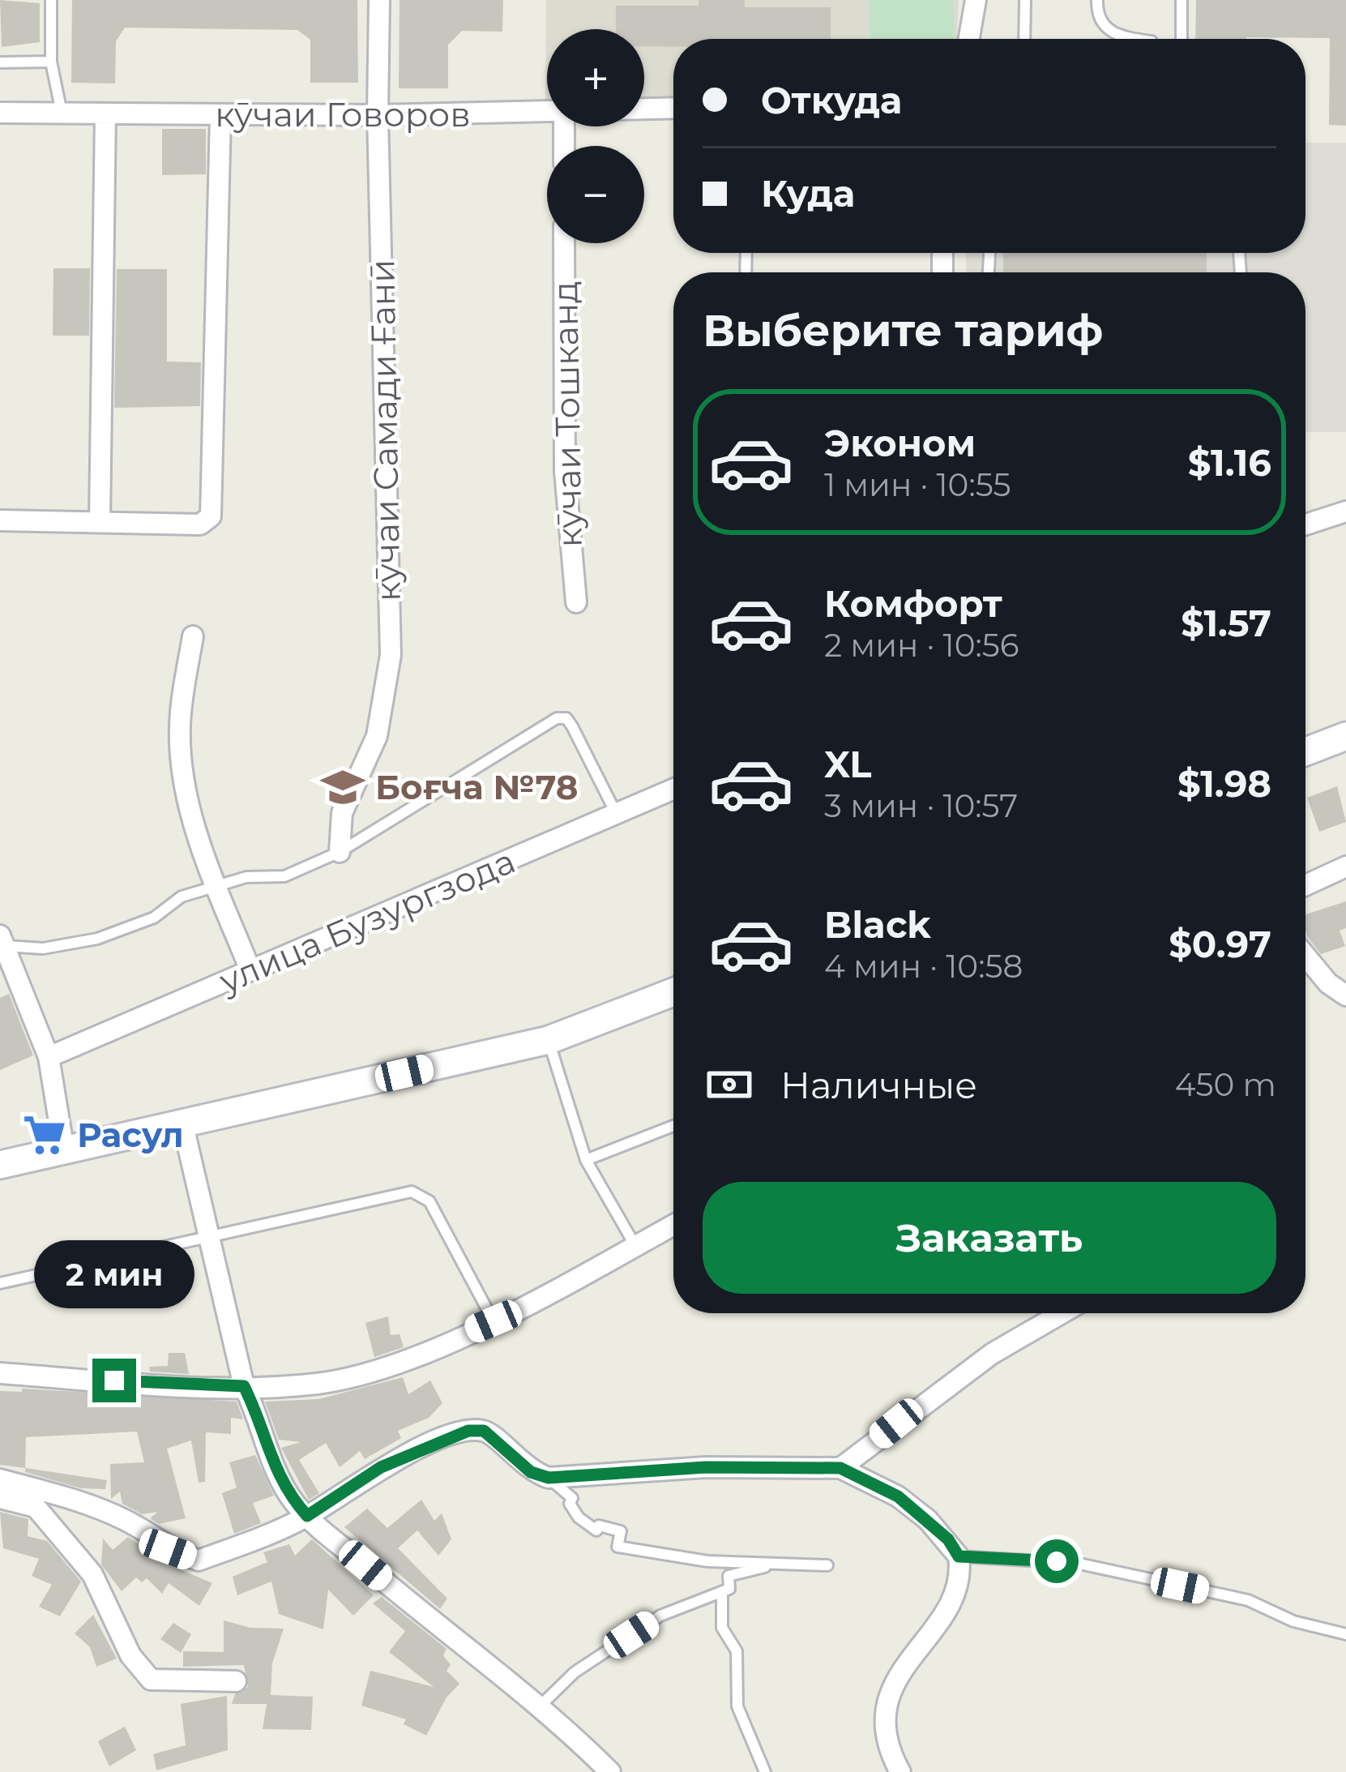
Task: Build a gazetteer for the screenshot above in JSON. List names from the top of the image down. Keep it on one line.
{"streets":{"street":["кӯчаи Говоров","кӯчаи Тошканд","кӯчаи Самади Ғанӣ","улица Бузургзода"]},"crossings":[["кӯчаи Говоров","кӯчаи Самади Ғанӣ"]],"places":{"school or university":["Боғча №78"],"supermarket":["Расул"]},"page":{"map_buttons":["+","−"],"banner":["Откуда","Куда"],"heading":"Выберите тариф","list":[{"name":"Эконом","note":"1 мин · 10:55","value":"$1.16"},{"name":"Комфорт","note":"2 мин · 10:56","value":"$1.57"},{"name":"XL","note":"3 мин · 10:57","value":"$1.98"},{"name":"Black","note":"4 мин · 10:58","value":"$0.97"}],"pay":["Наличные","450 m"],"buttons":"Заказать","bubble":"2 мин"}}
